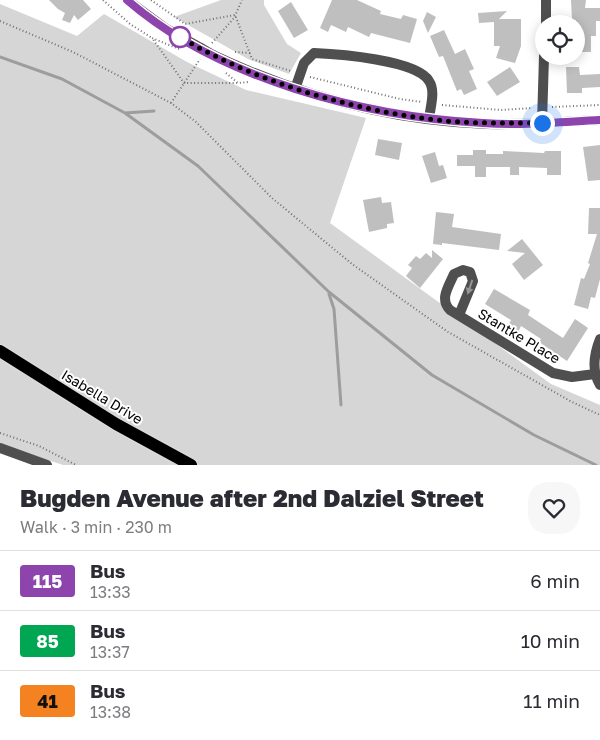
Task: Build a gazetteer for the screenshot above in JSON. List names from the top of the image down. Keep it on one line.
{"streets":{"main road":["Isabella Drive"],"street":["Stantke Place"]},"lines":["bus line 115"],"page":{"heading":["Bugden Avenue after 2nd Dalziel Street","Walk · 3 min · 230 m"],"list":[{"mark":"115","name":"Bus","note":"13:33","value":"6 min"},{"mark":"85","name":"Bus","note":"13:37","value":"10 min"},{"mark":"41","name":"Bus","note":"13:38","value":"11 min"}]}}
